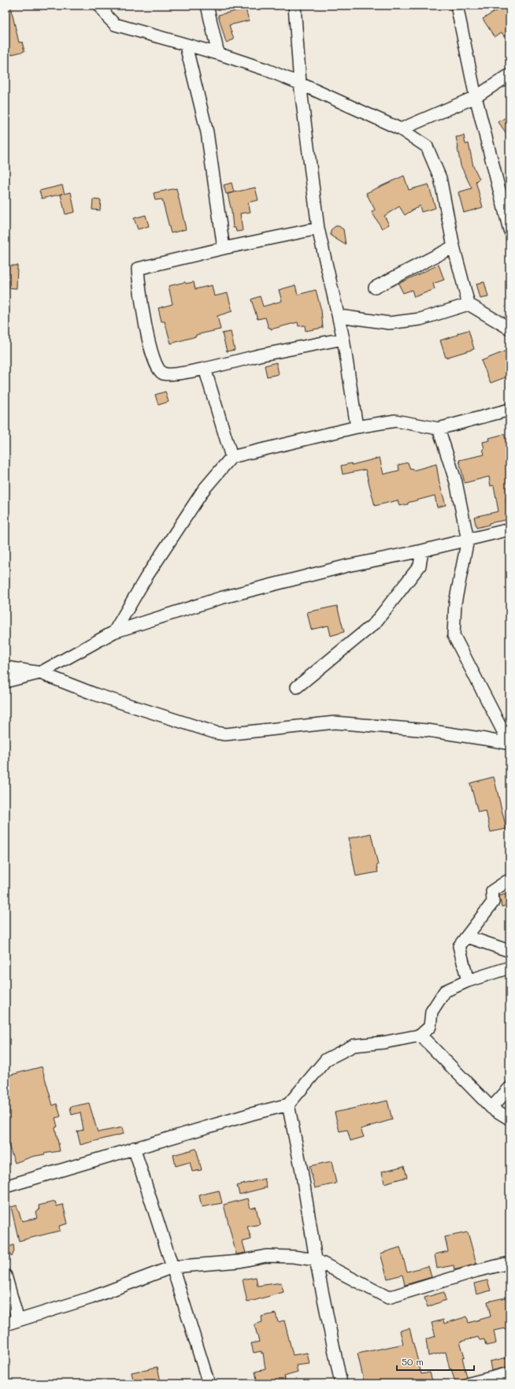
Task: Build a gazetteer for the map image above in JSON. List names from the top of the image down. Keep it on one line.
{"scale_bar":"50 m"}
